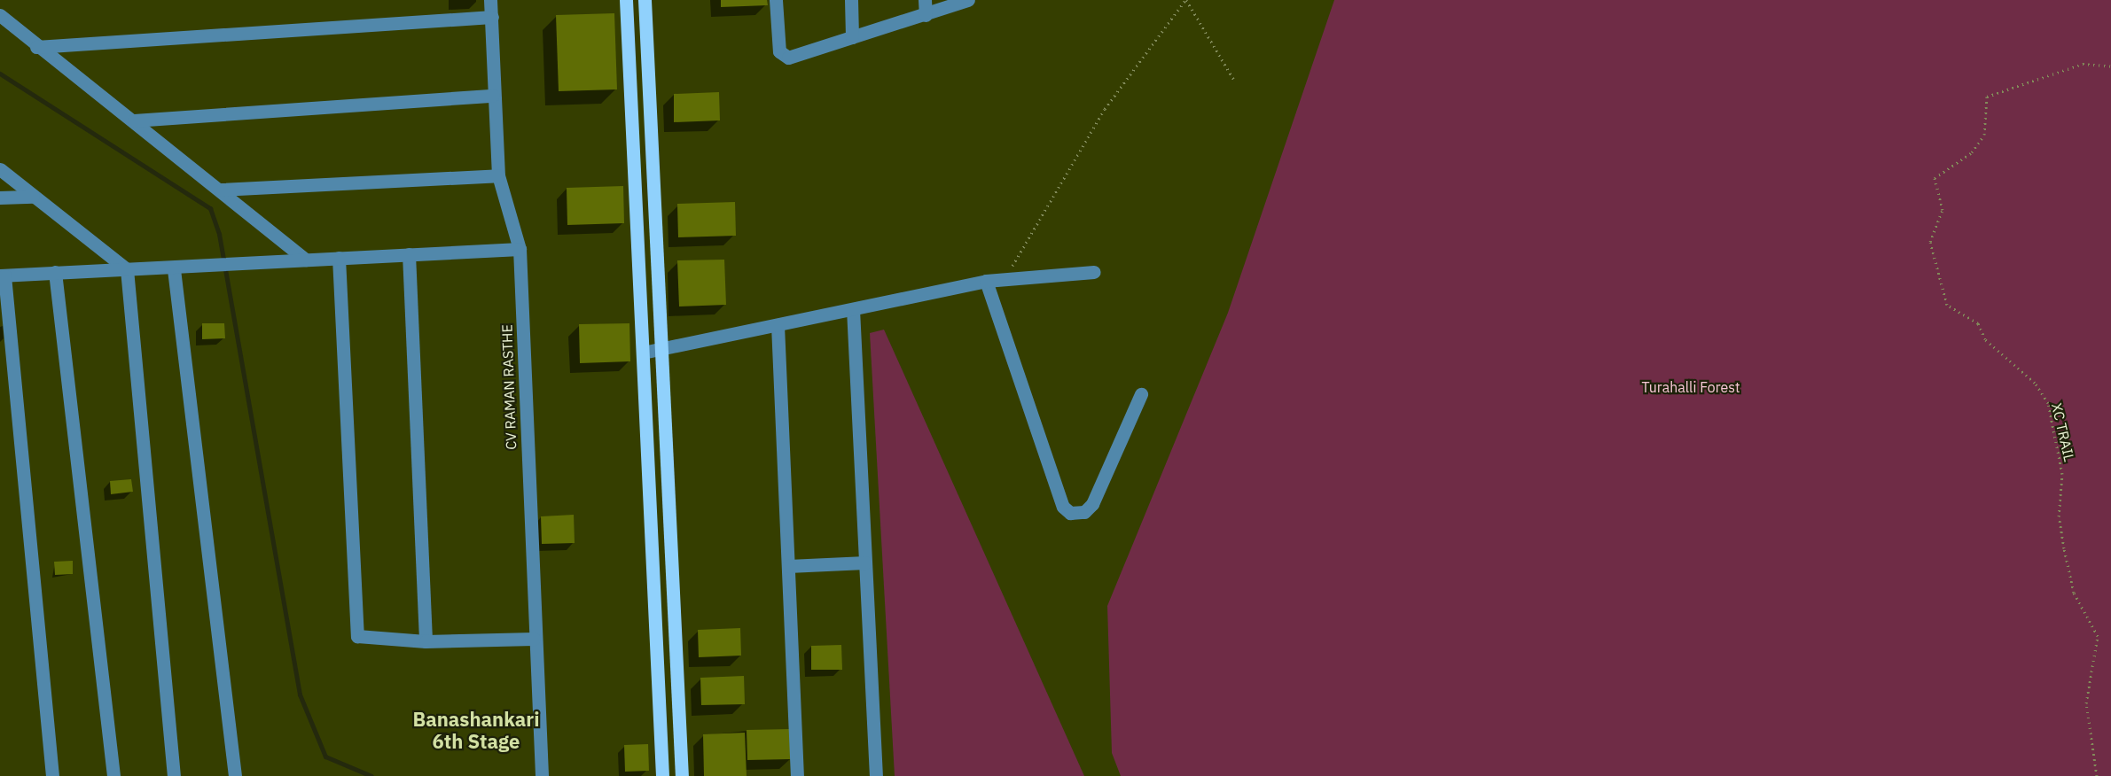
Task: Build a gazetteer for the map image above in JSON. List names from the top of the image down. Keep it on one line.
{"streets":{"street":["CV RAMAN RASTHE"],"path":["XC TRAIL"]},"districts":["Banashankari 6th Stage"],"parks":["Turahalli Forest"]}
